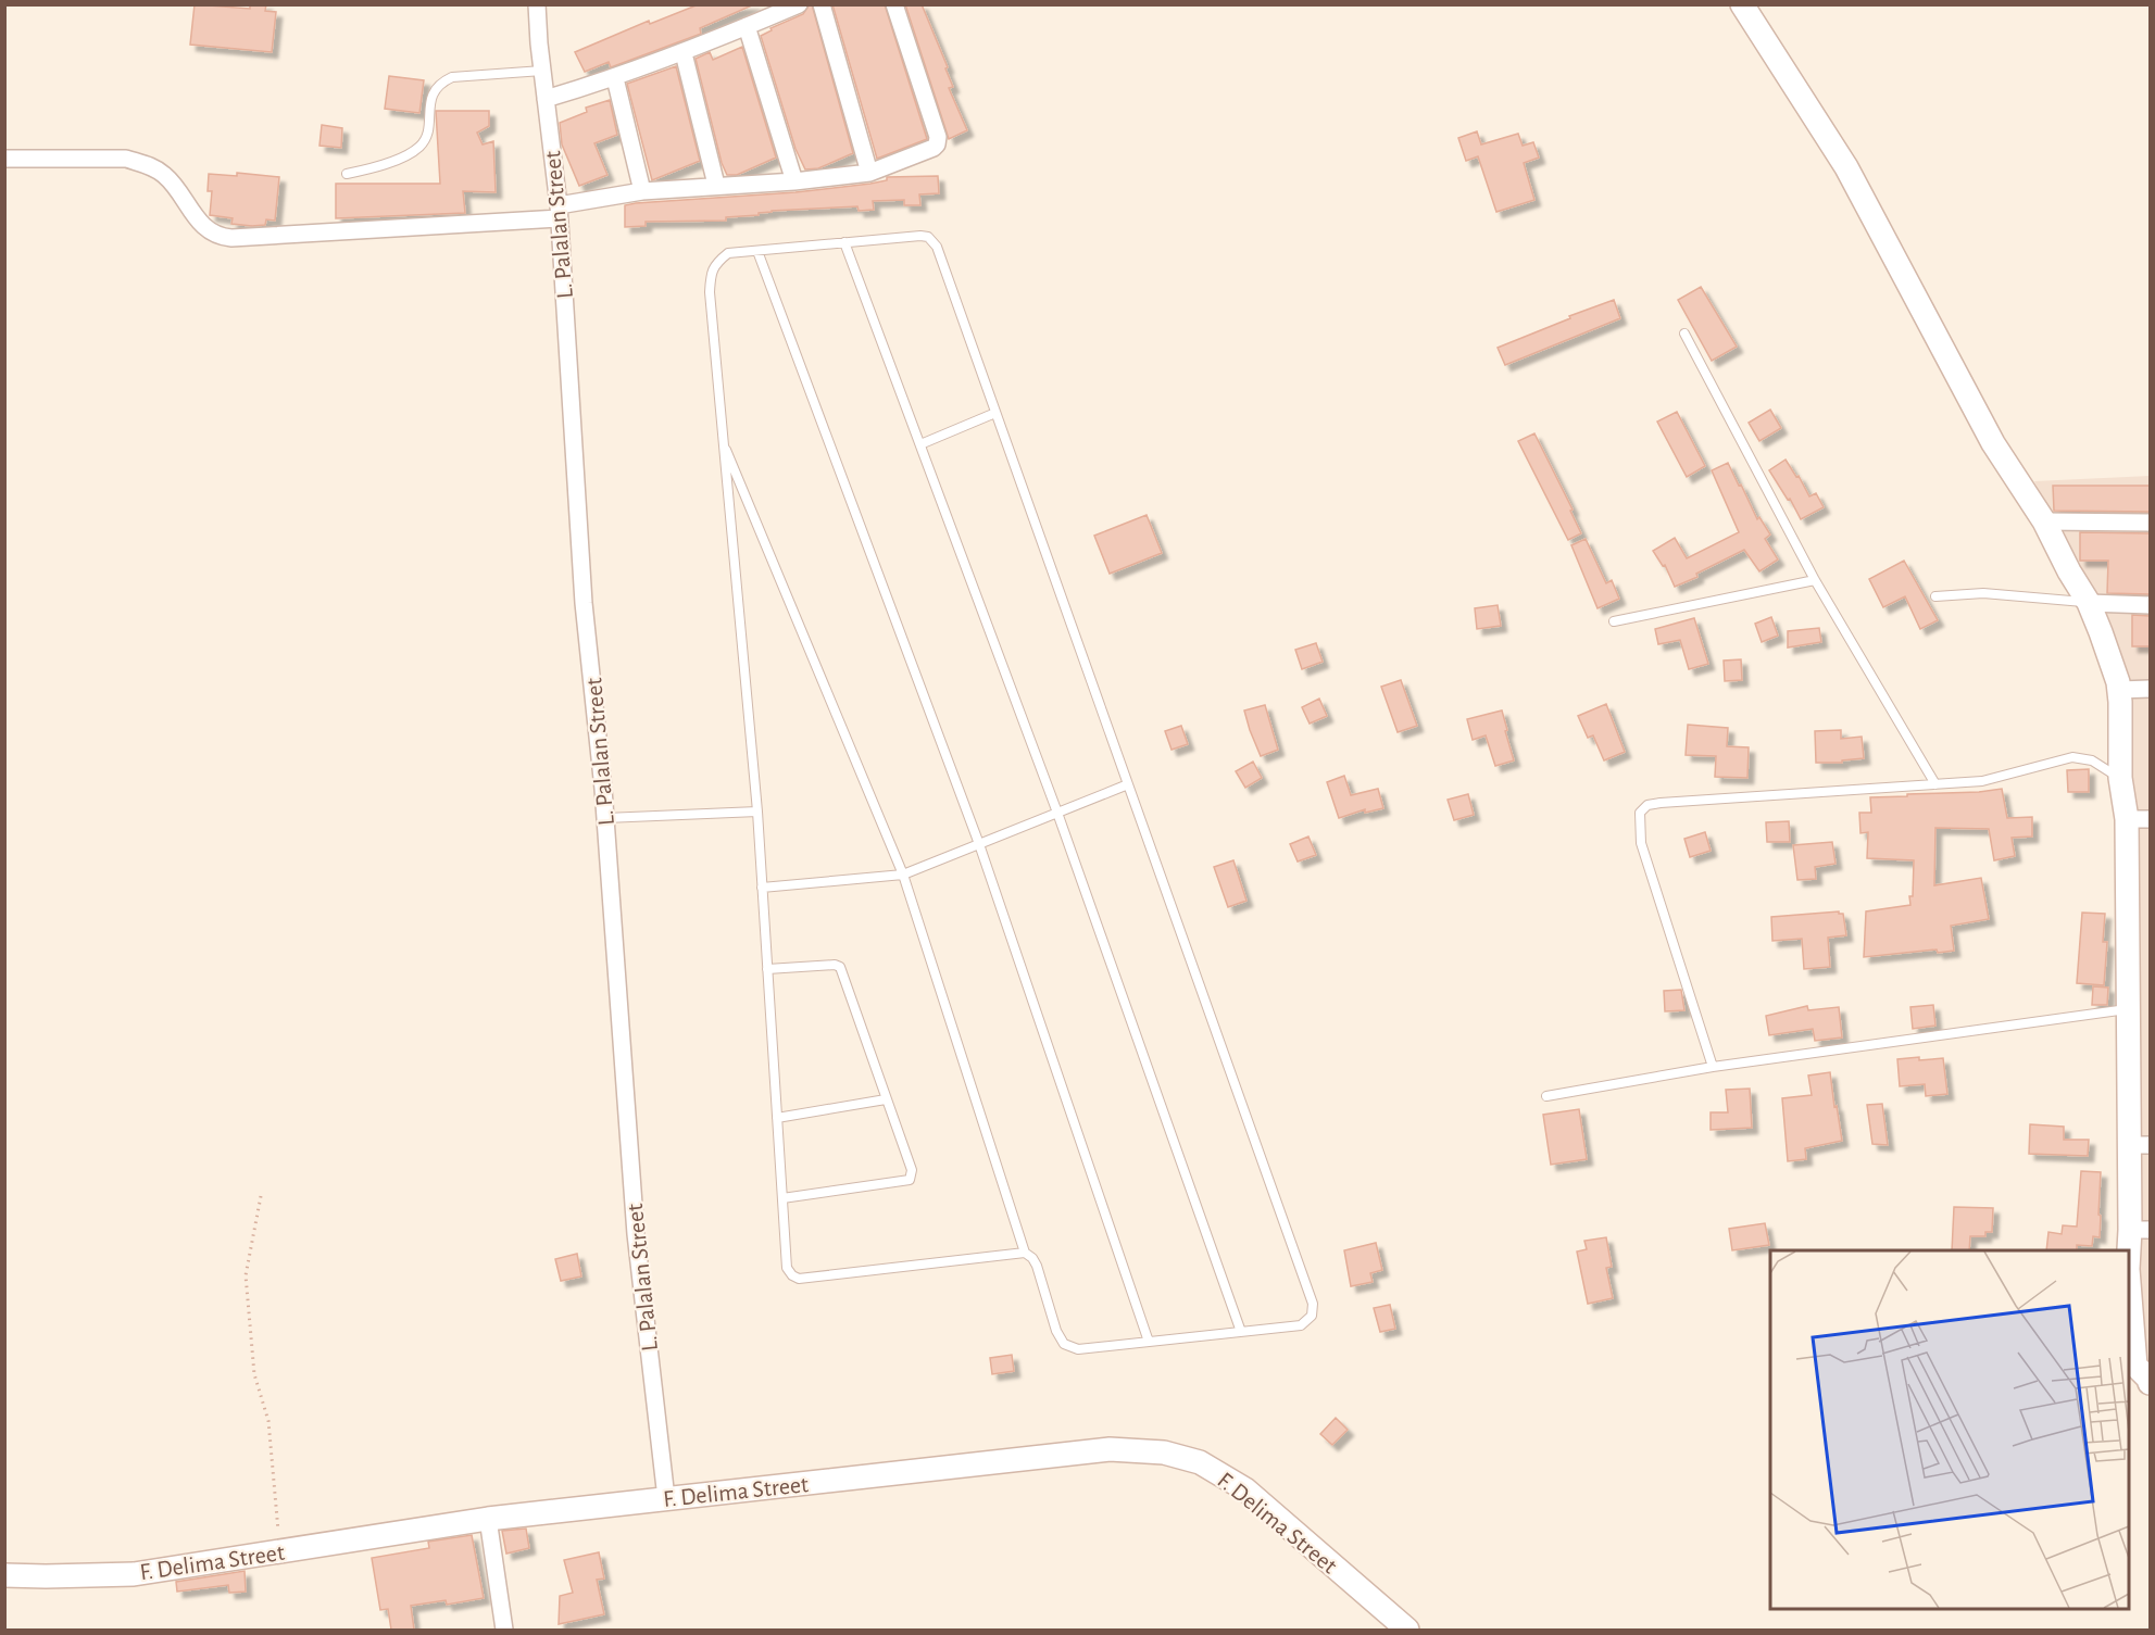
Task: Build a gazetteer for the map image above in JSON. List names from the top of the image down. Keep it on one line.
{"streets":{"street":["L. Palalan Street","F. Delima Street"]},"crossings":[["L. Palalan Street","F. Delima Street"]]}
